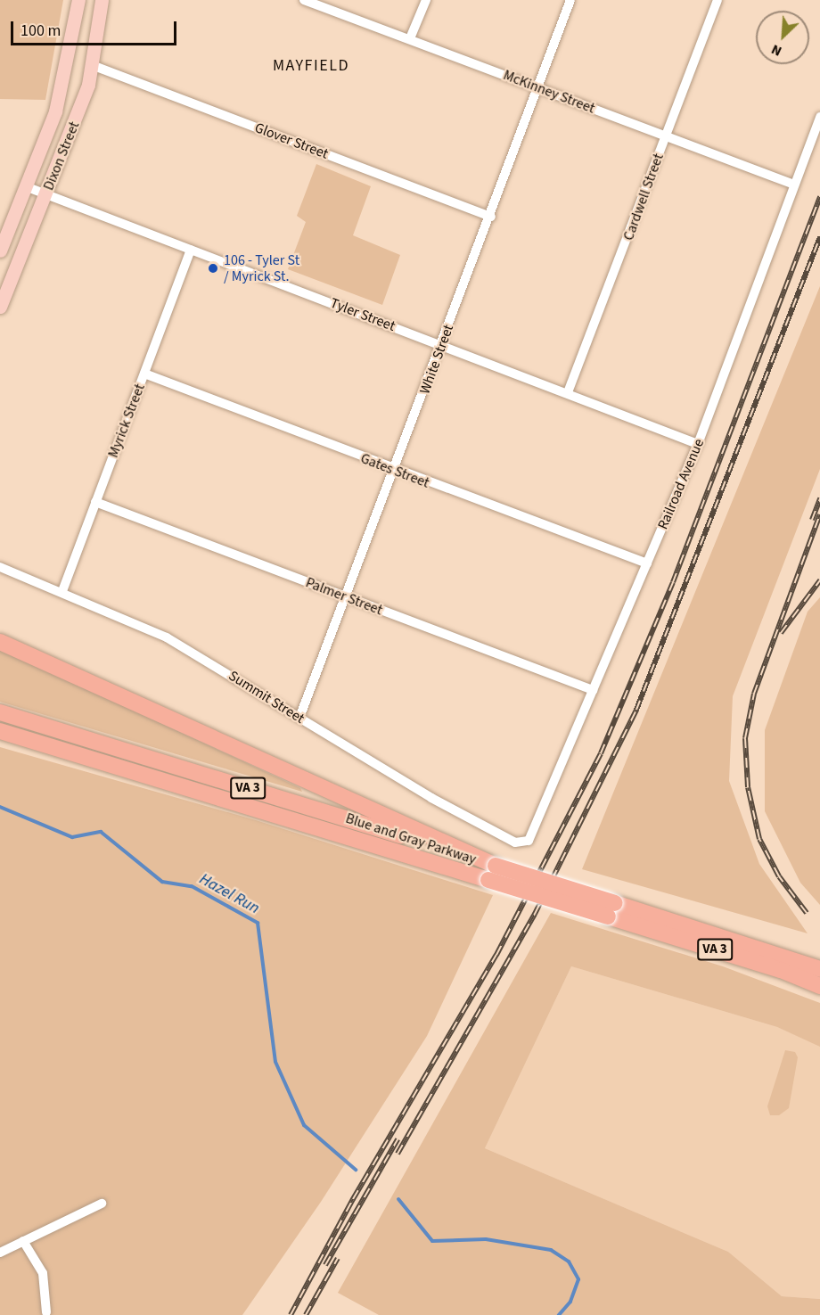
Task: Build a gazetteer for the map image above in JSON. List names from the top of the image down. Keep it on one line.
{"streets":{"highway":["VA 3","Blue and Gray Parkway"],"main road":["Dixon Street"],"street":["McKinney Street","Glover Street","Cardwell Street","Tyler Street","White Street","Myrick Street","Gates Street","Railroad Avenue","Palmer Street","Summit Street"]},"crossings":[["McKinney Street","Cardwell Street"],["McKinney Street","White Street"],["McKinney Street","Railroad Avenue"],["Glover Street","Dixon Street"],["Glover Street","White Street"],["Dixon Street","Tyler Street"],["Cardwell Street","Tyler Street"],["Tyler Street","White Street"],["Tyler Street","Myrick Street"],["Tyler Street","Railroad Avenue"],["White Street","Gates Street"],["White Street","Palmer Street"],["White Street","Summit Street"],["Myrick Street","Gates Street"],["Myrick Street","Palmer Street"],["Myrick Street","Summit Street"],["Gates Street","Railroad Avenue"],["Railroad Avenue","Palmer Street"],["Railroad Avenue","Summit Street"]],"districts":["MAYFIELD"],"water":["Hazel Run"],"places":["106 - Tyler St / Myrick St."],"scale_bar":"100 m","north":"bottom left"}
